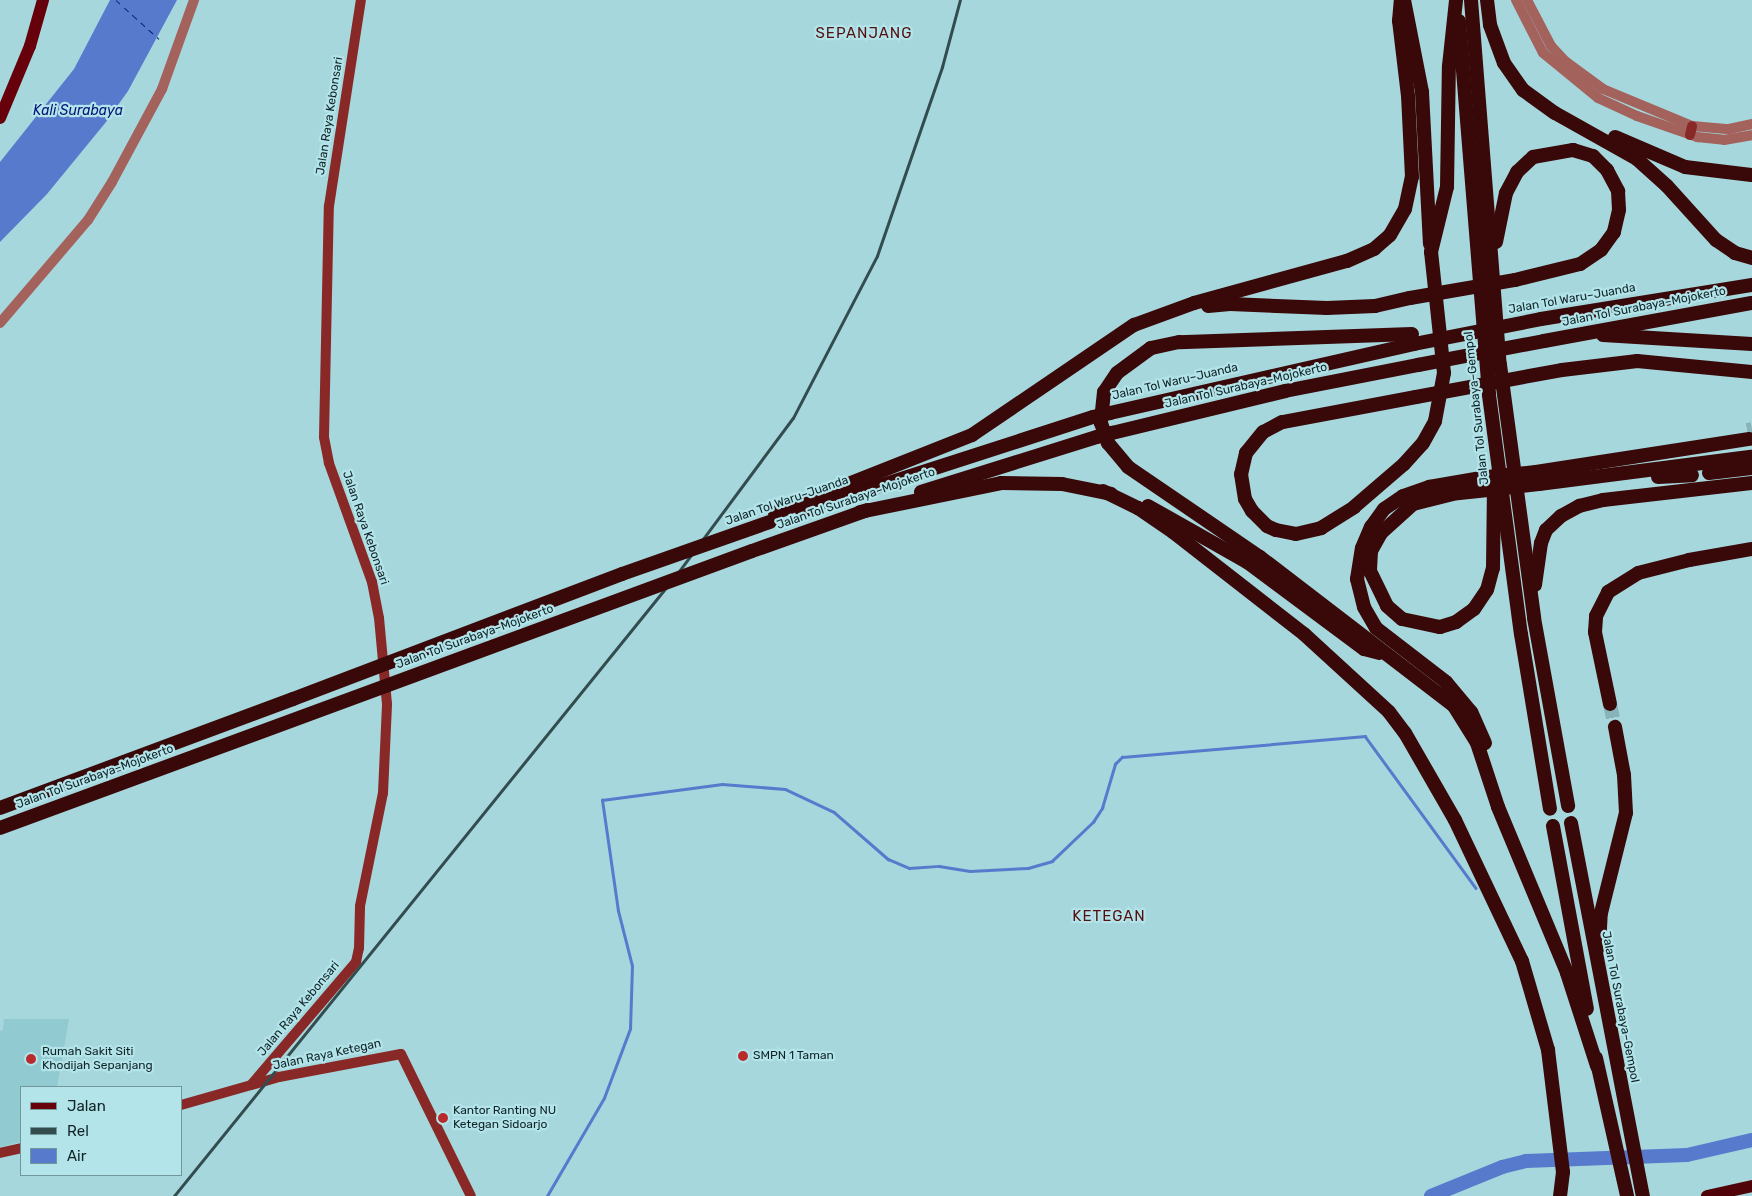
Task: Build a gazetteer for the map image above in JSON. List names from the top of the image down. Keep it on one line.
{"streets":{"highway":["Jalan Tol Waru–Juanda","Jalan Tol Surabaya–Mojokerto","Jalan Tol Surabaya–Gempol"],"main road":["Jalan Raya Kebonsari","Jalan Raya Ketegan"]},"crossings":[["Jalan Raya Kebonsari","Jalan Raya Ketegan"],["Jalan Tol Waru–Juanda","Jalan Tol Surabaya–Mojokerto"]],"districts":["SEPANJANG","KETEGAN"],"water":["Kali Surabaya"],"places":["SMPN 1 Taman","Rumah Sakit Siti Khodijah Sepanjang","Kantor Ranting NU Ketegan Sidoarjo"],"legend":["Jalan","Rel","Air"]}
